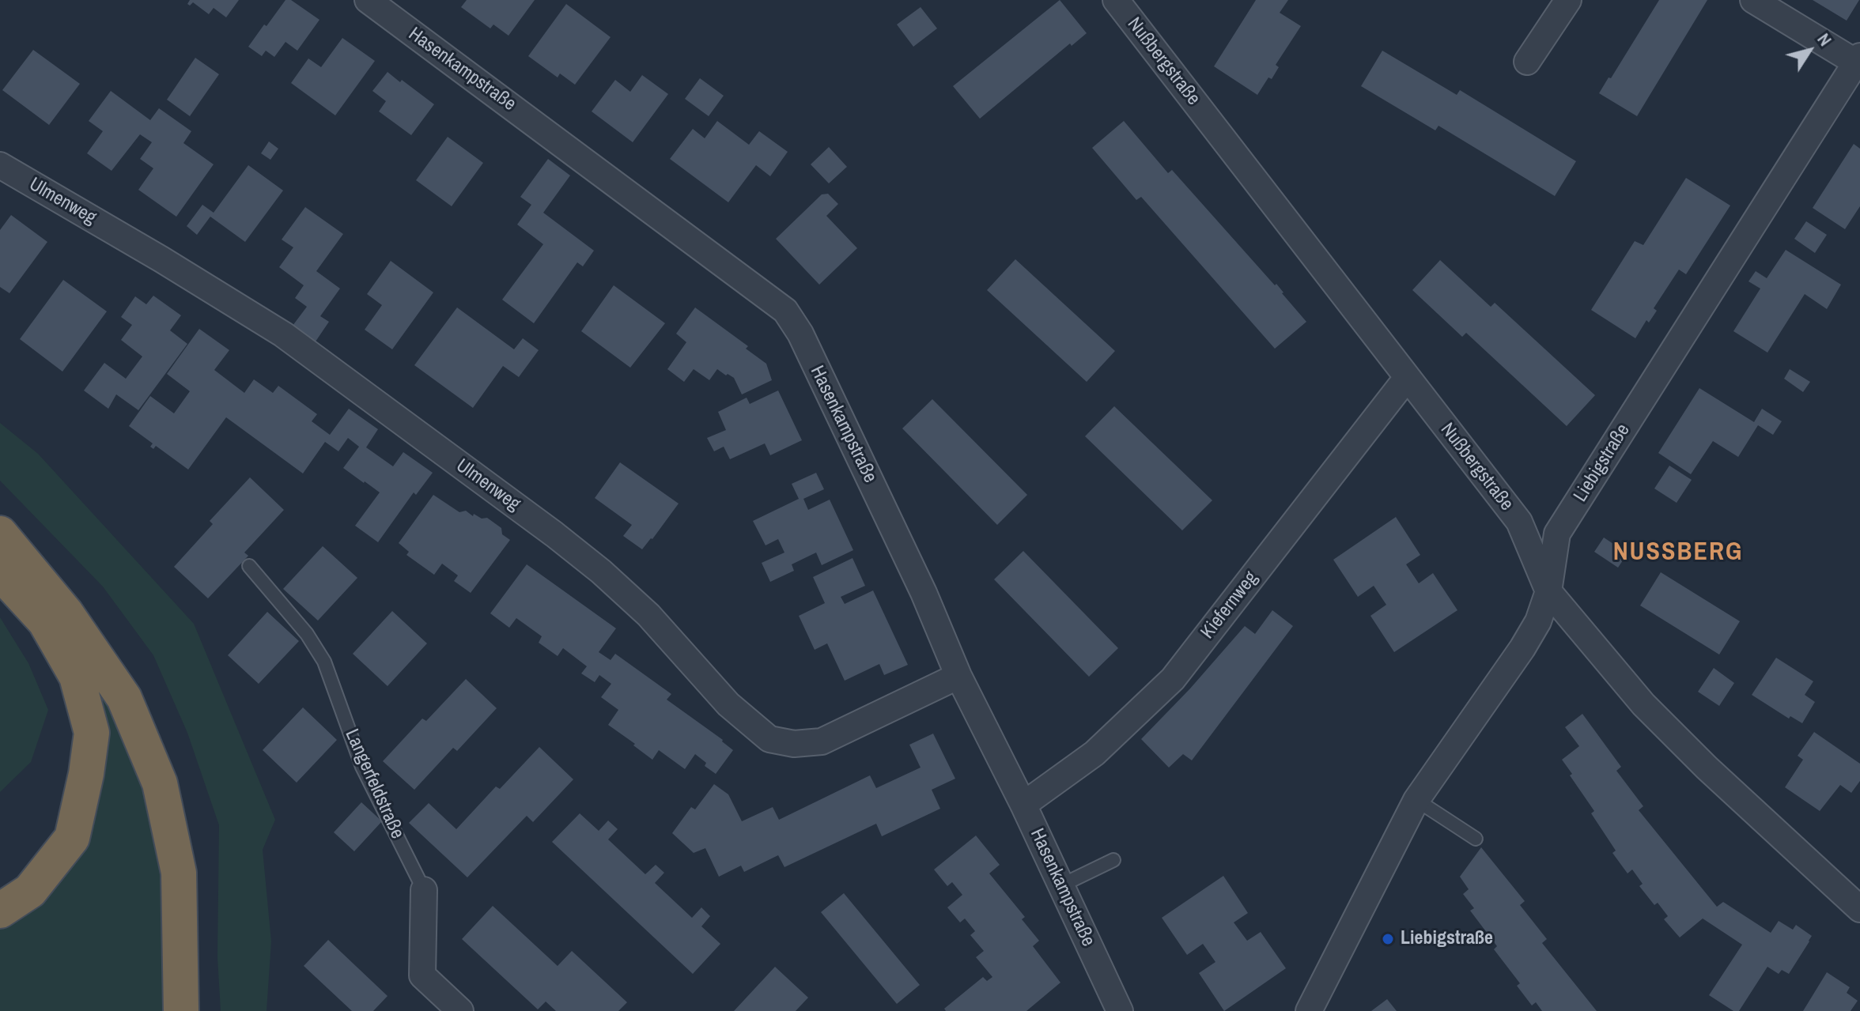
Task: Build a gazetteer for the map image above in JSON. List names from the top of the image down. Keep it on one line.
{"streets":{"street":["Nußbergstraße","Hasenkampstraße","Ulmenweg","Liebigstraße","Kiefernweg","Langerfeldstraße"]},"crossings":[["Nußbergstraße","Liebigstraße"],["Nußbergstraße","Kiefernweg"],["Hasenkampstraße","Ulmenweg"],["Hasenkampstraße","Kiefernweg"]],"districts":["NUSSBERG"],"places":["Liebigstraße"],"north":"top right"}
